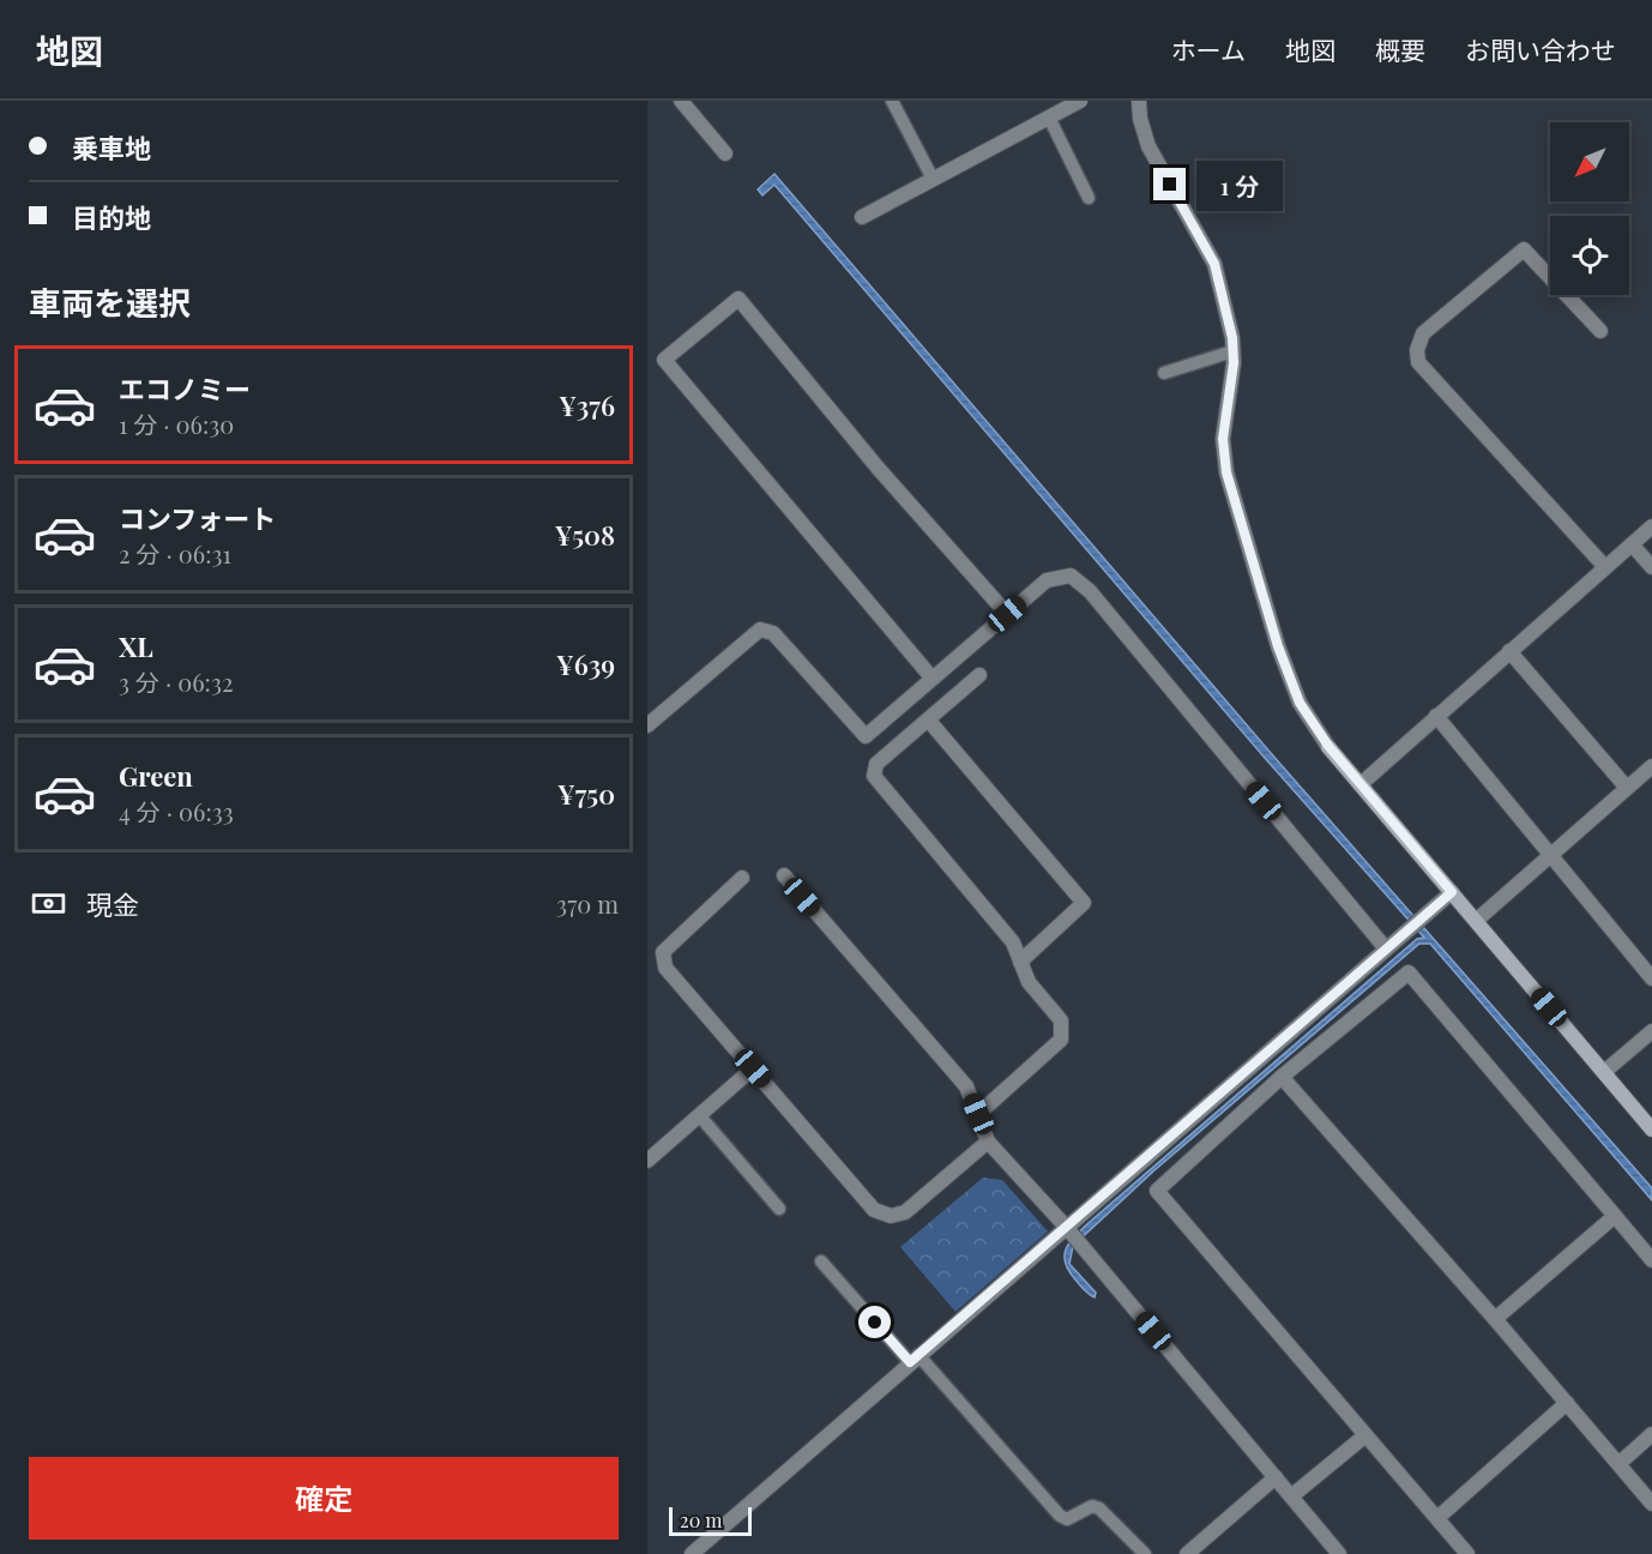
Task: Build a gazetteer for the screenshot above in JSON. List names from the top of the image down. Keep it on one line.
{"scale_bar":"20 m","north":"bottom left","page":{"header":"地図","nav":["ホーム","地図","概要","お問い合わせ"],"banner":["乗車地","目的地"],"bubble":"1 分","heading":"車両を選択","list":[{"name":"エコノミー","note":"1 分 · 06:30","value":"¥376"},{"name":"コンフォート","note":"2 分 · 06:31","value":"¥508"},{"name":"XL","note":"3 分 · 06:32","value":"¥639"},{"name":"Green","note":"4 分 · 06:33","value":"¥750"}],"pay":["現金","370 m"],"buttons":"確定","scale":"20 m"}}
